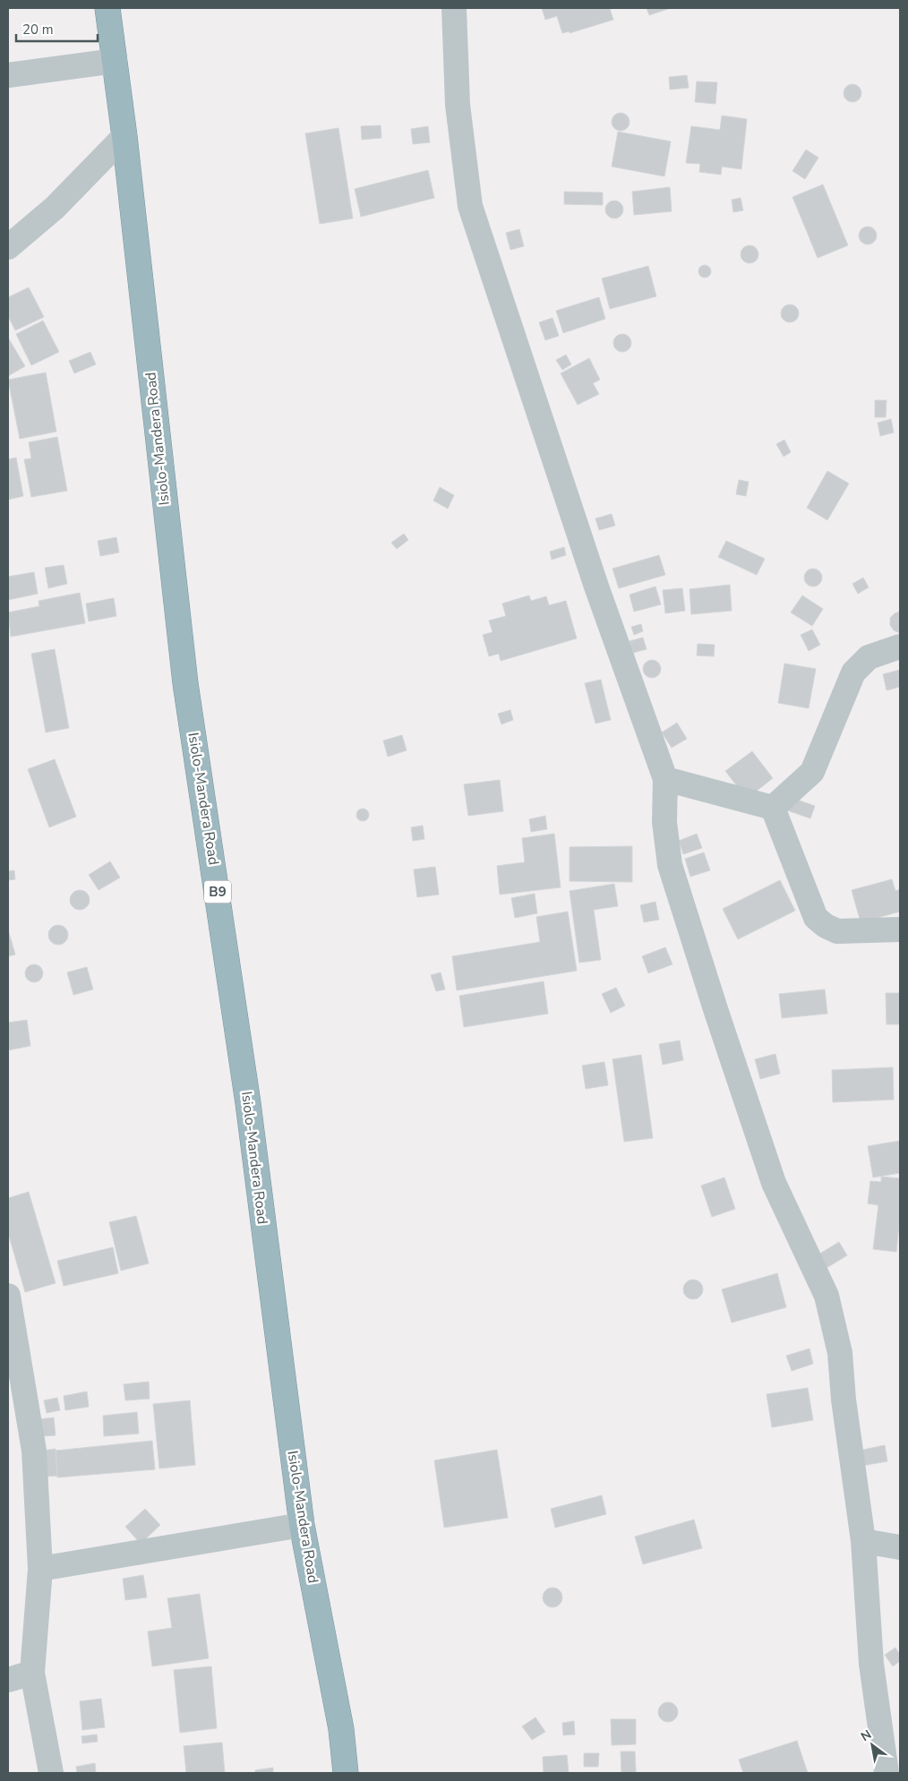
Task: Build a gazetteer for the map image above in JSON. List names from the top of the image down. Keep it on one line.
{"streets":{"highway":["Isiolo-Mandera Road","B9"]},"scale_bar":"20 m","north":"top left"}
